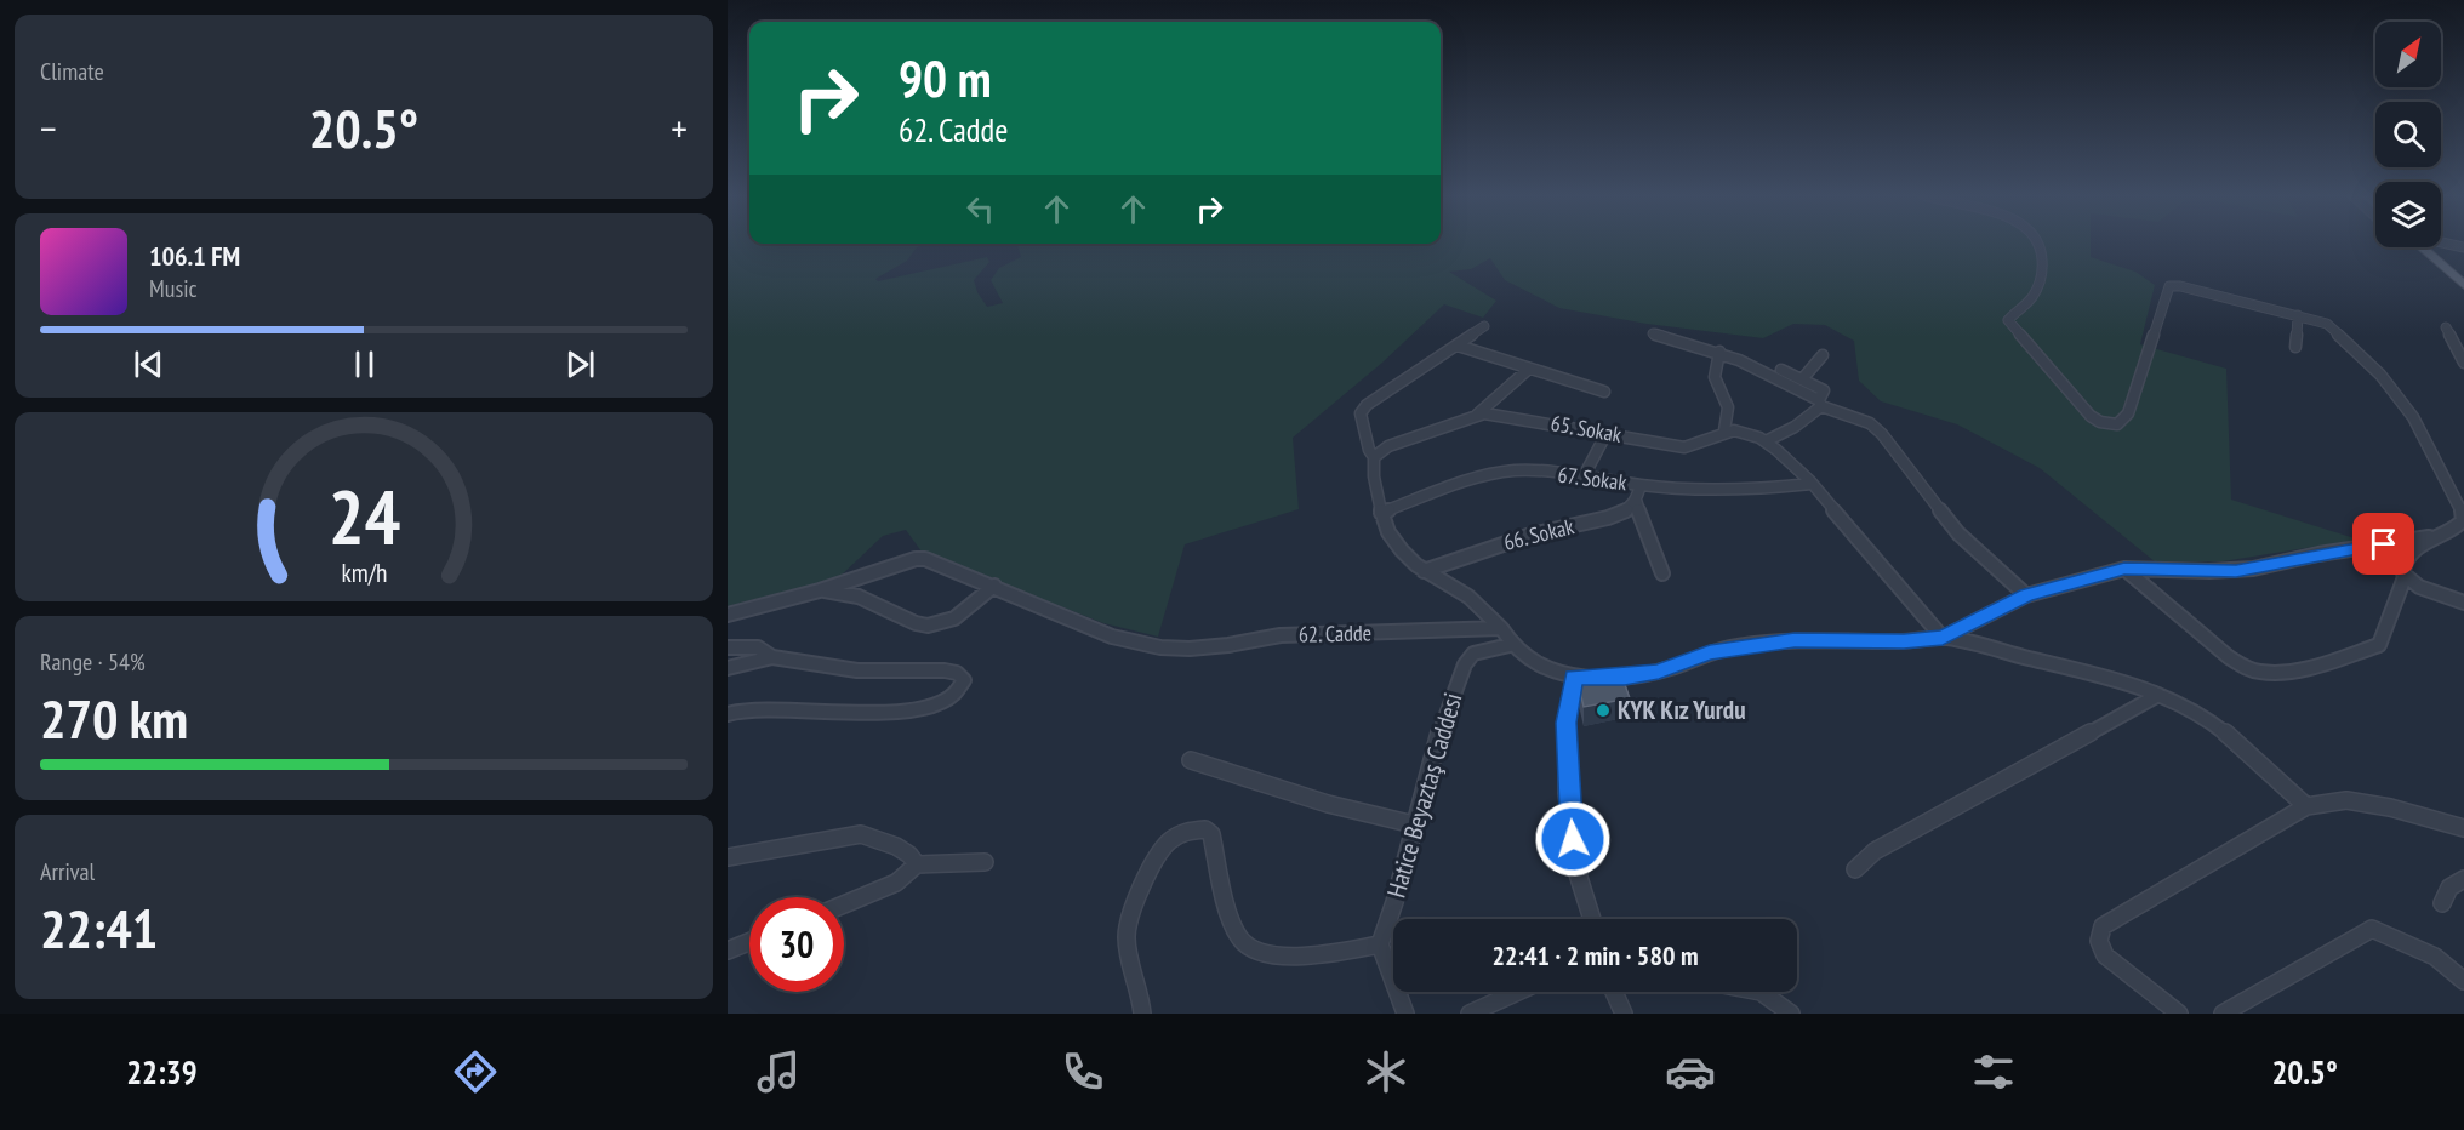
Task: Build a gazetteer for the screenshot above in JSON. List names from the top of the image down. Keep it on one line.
{"streets":{"street":["65. Sokak","67. Sokak","66. Sokak","62. Cadde","Hatice Beyaztaş Caddesi"]},"places":["KYK Kız Yurdu"],"north":"top right","page":{"tile":["Climate",["Range · 54%","270 km"],["Arrival","22:41"]],"turn":["90 m","62. Cadde"],"heat":["−","20.5°","+"],"song":["106.1 FM","Music"],"limit":"30","trip":"22:41 · 2 min · 580 m","tabs":["22:39","20.5°"],"gauge":["24","km/h"]}}
